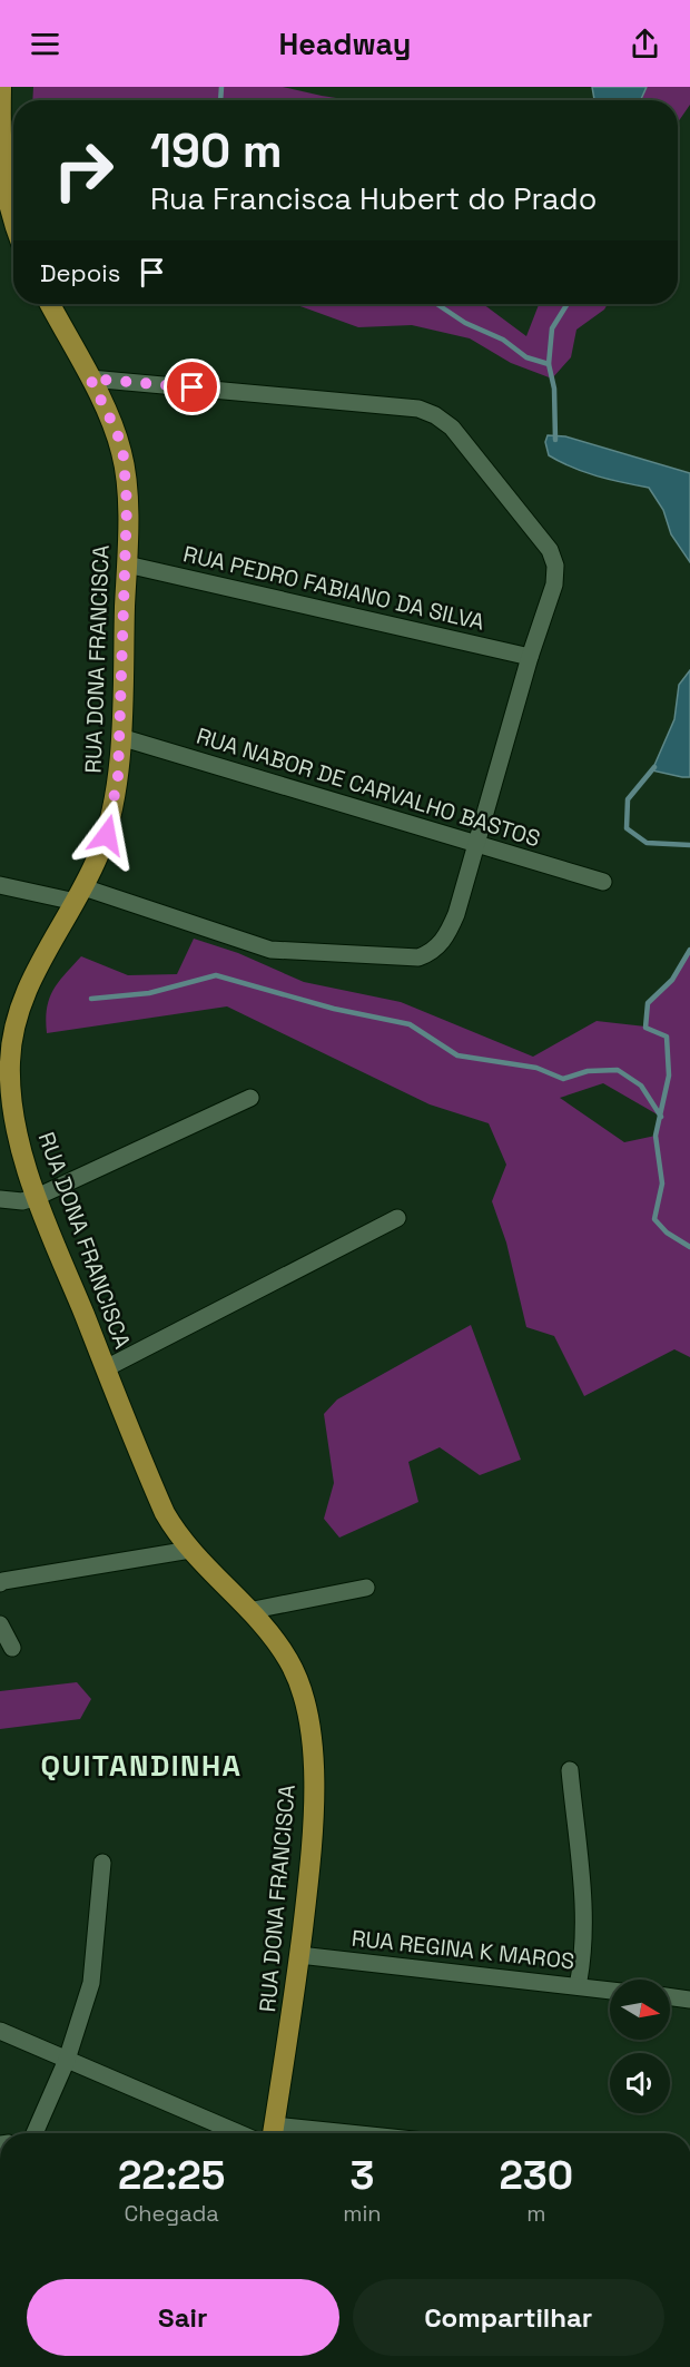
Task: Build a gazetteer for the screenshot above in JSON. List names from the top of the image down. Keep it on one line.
{"streets":{"main road":["RUA DONA FRANCISCA"],"street":["RUA PEDRO FABIANO DA SILVA","RUA NABOR DE CARVALHO BASTOS","RUA REGINA K MAROS"]},"crossings":[["RUA PEDRO FABIANO DA SILVA","RUA DONA FRANCISCA"],["RUA DONA FRANCISCA","RUA NABOR DE CARVALHO BASTOS"],["RUA DONA FRANCISCA","RUA REGINA K MAROS"]],"districts":["QUITANDINHA"],"north":"right","page":{"header":"Headway","turn":["190 m","Rua Francisca Hubert do Prado"],"then":"Depois","eta":["22:25","Chegada","3","min","230","m"],"buttons":["Sair","Compartilhar"]}}
